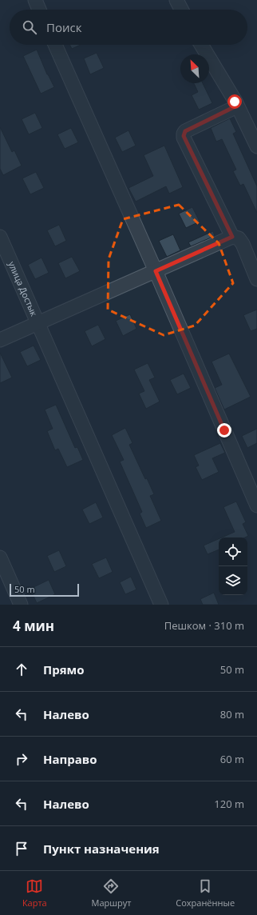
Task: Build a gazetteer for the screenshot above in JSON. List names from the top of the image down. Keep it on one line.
{"streets":{"street":["улица Достык"]},"scale_bar":"50 m","north":"top left","page":{"search":"Поиск","scale":"50 m","heading":["4 мин","Пешком · 310 m"],"list":[["Прямо","50 m"],["Налево","80 m"],["Направо","60 m"],["Налево","120 m"],"Пункт назначения"],"nav":["Карта","Маршрут","Сохранённые"]}}
